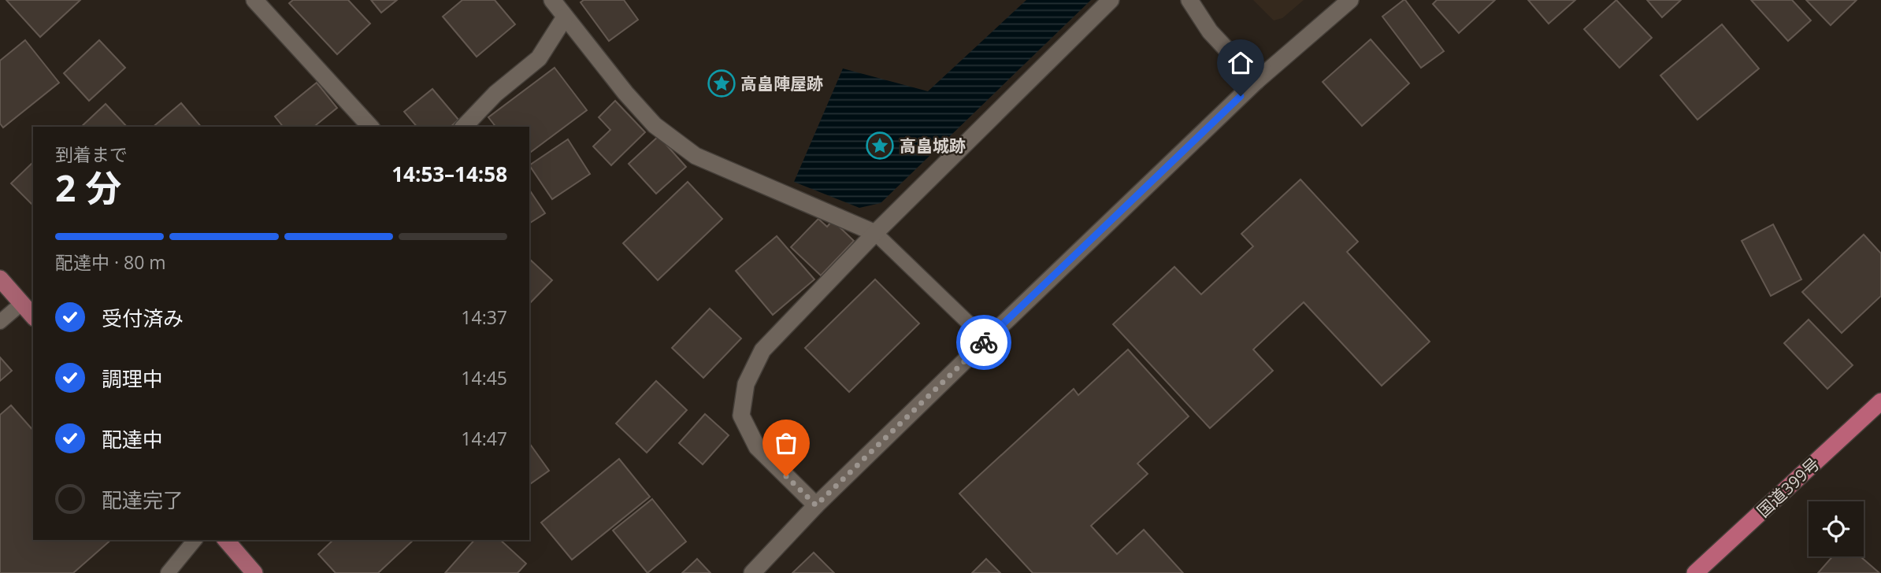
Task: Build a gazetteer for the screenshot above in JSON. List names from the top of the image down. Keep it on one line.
{"streets":{"highway":["国道399号"]},"places":{"place":["高畠陣屋跡","高畠城跡"]},"page":{"heading":["2 分","到着まで","14:53–14:58"],"bar":"配達中 · 80 m","list":[["受付済み","14:37"],["調理中","14:45"],["配達中","14:47"],"配達完了"]}}
